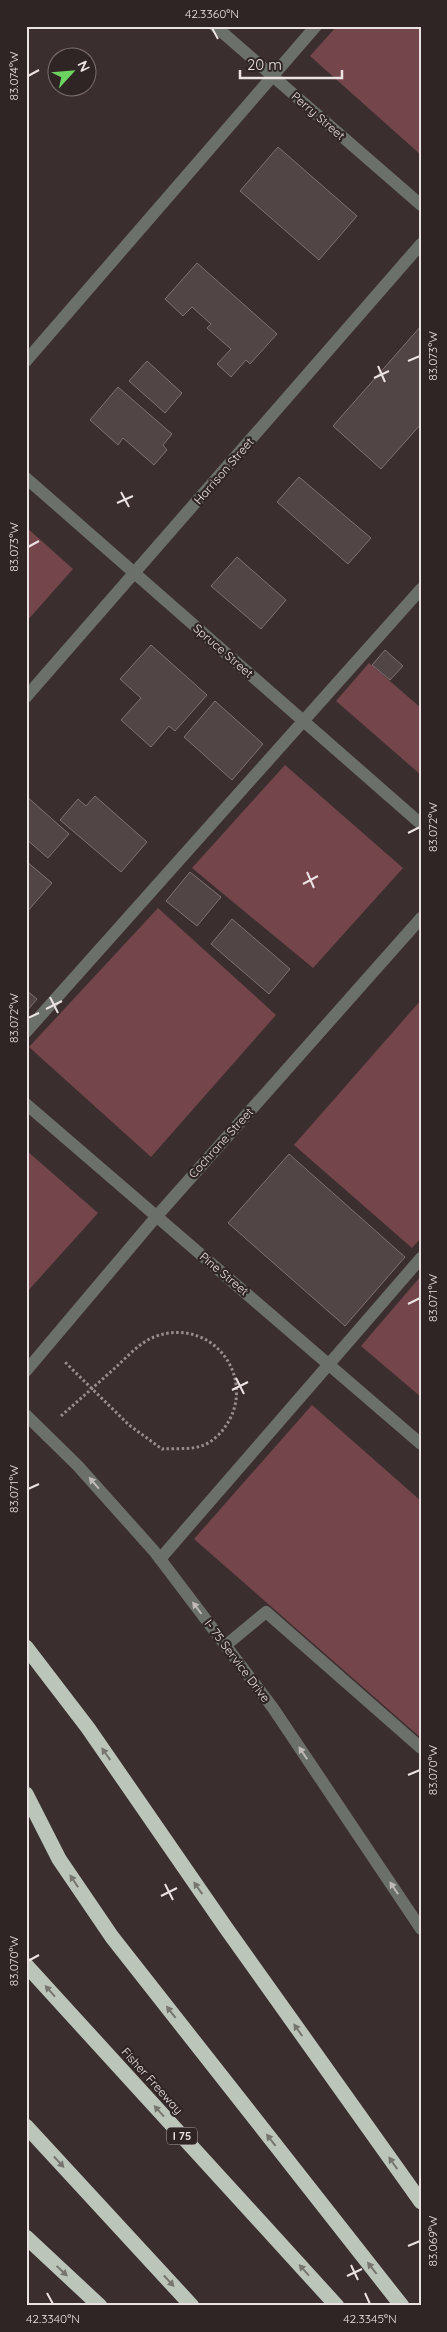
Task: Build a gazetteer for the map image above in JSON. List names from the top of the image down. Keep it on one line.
{"streets":{"highway":["Fisher Freeway","I 75"],"street":["Perry Street","Harrison Street","Spruce Street","Cochrane Street","Pine Street","I- 75 Service Drive"]},"crossings":[["Harrison Street","Spruce Street"],["Cochrane Street","Pine Street"]],"one_way":["I- 75 Service Drive"],"scale_bar":"20 m","north":"top right","coordinates":["42.3360°N","83.074°W","83.073°W","83.072°W","83.071°W","83.070°W","83.069°W","42.3340°N","42.3345°N"]}
